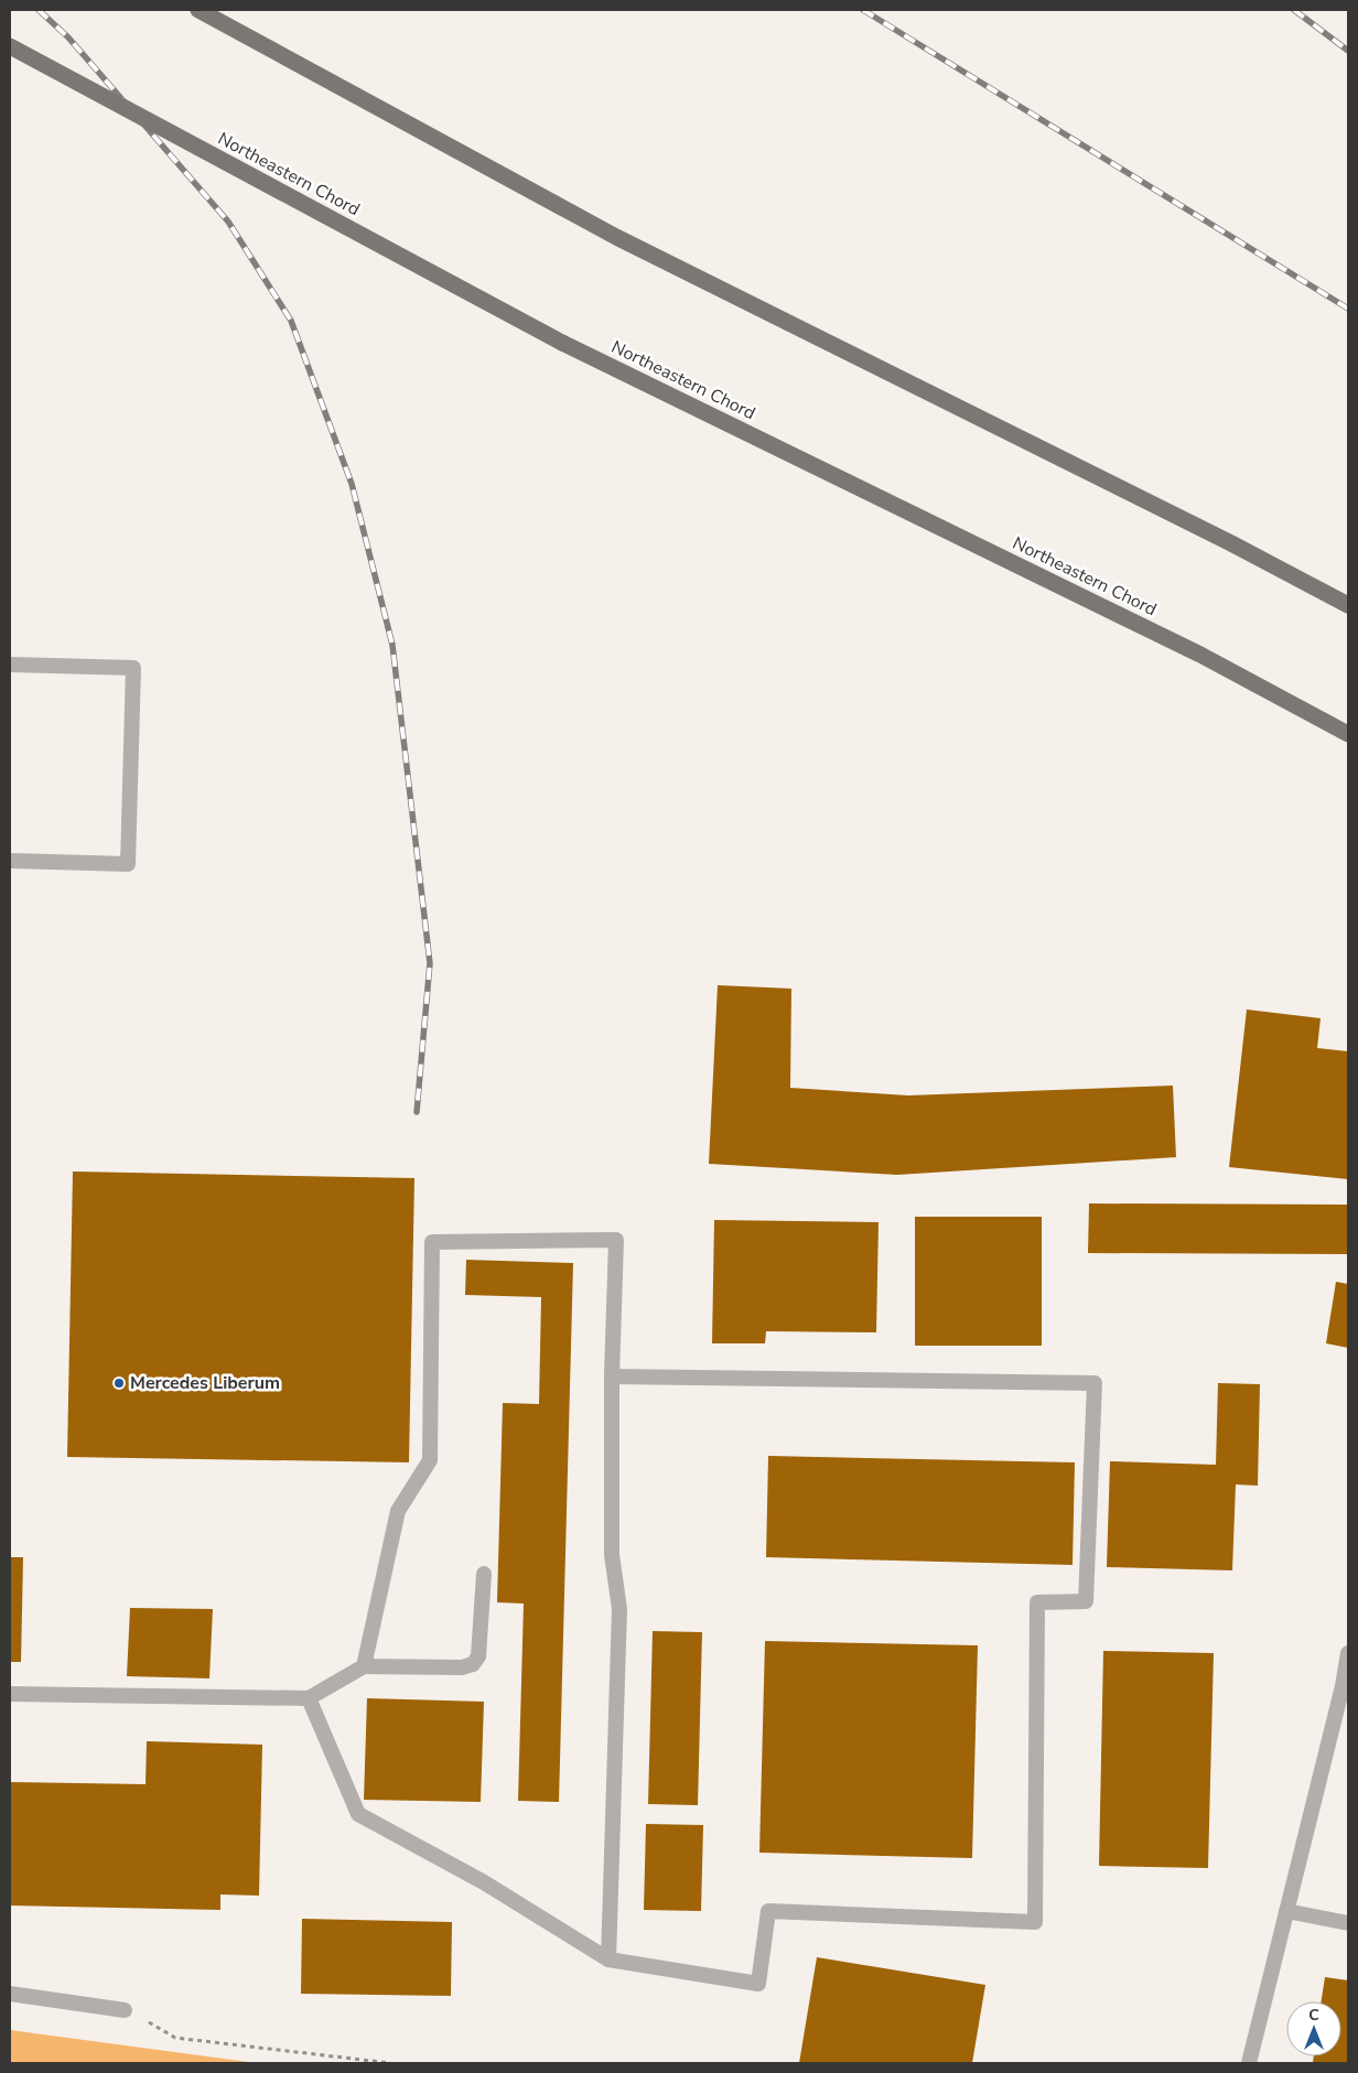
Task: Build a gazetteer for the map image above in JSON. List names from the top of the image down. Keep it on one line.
{"streets":{"main road":["Northeastern Chord"]},"places":["Mercedes Liberum"],"north":"top"}
